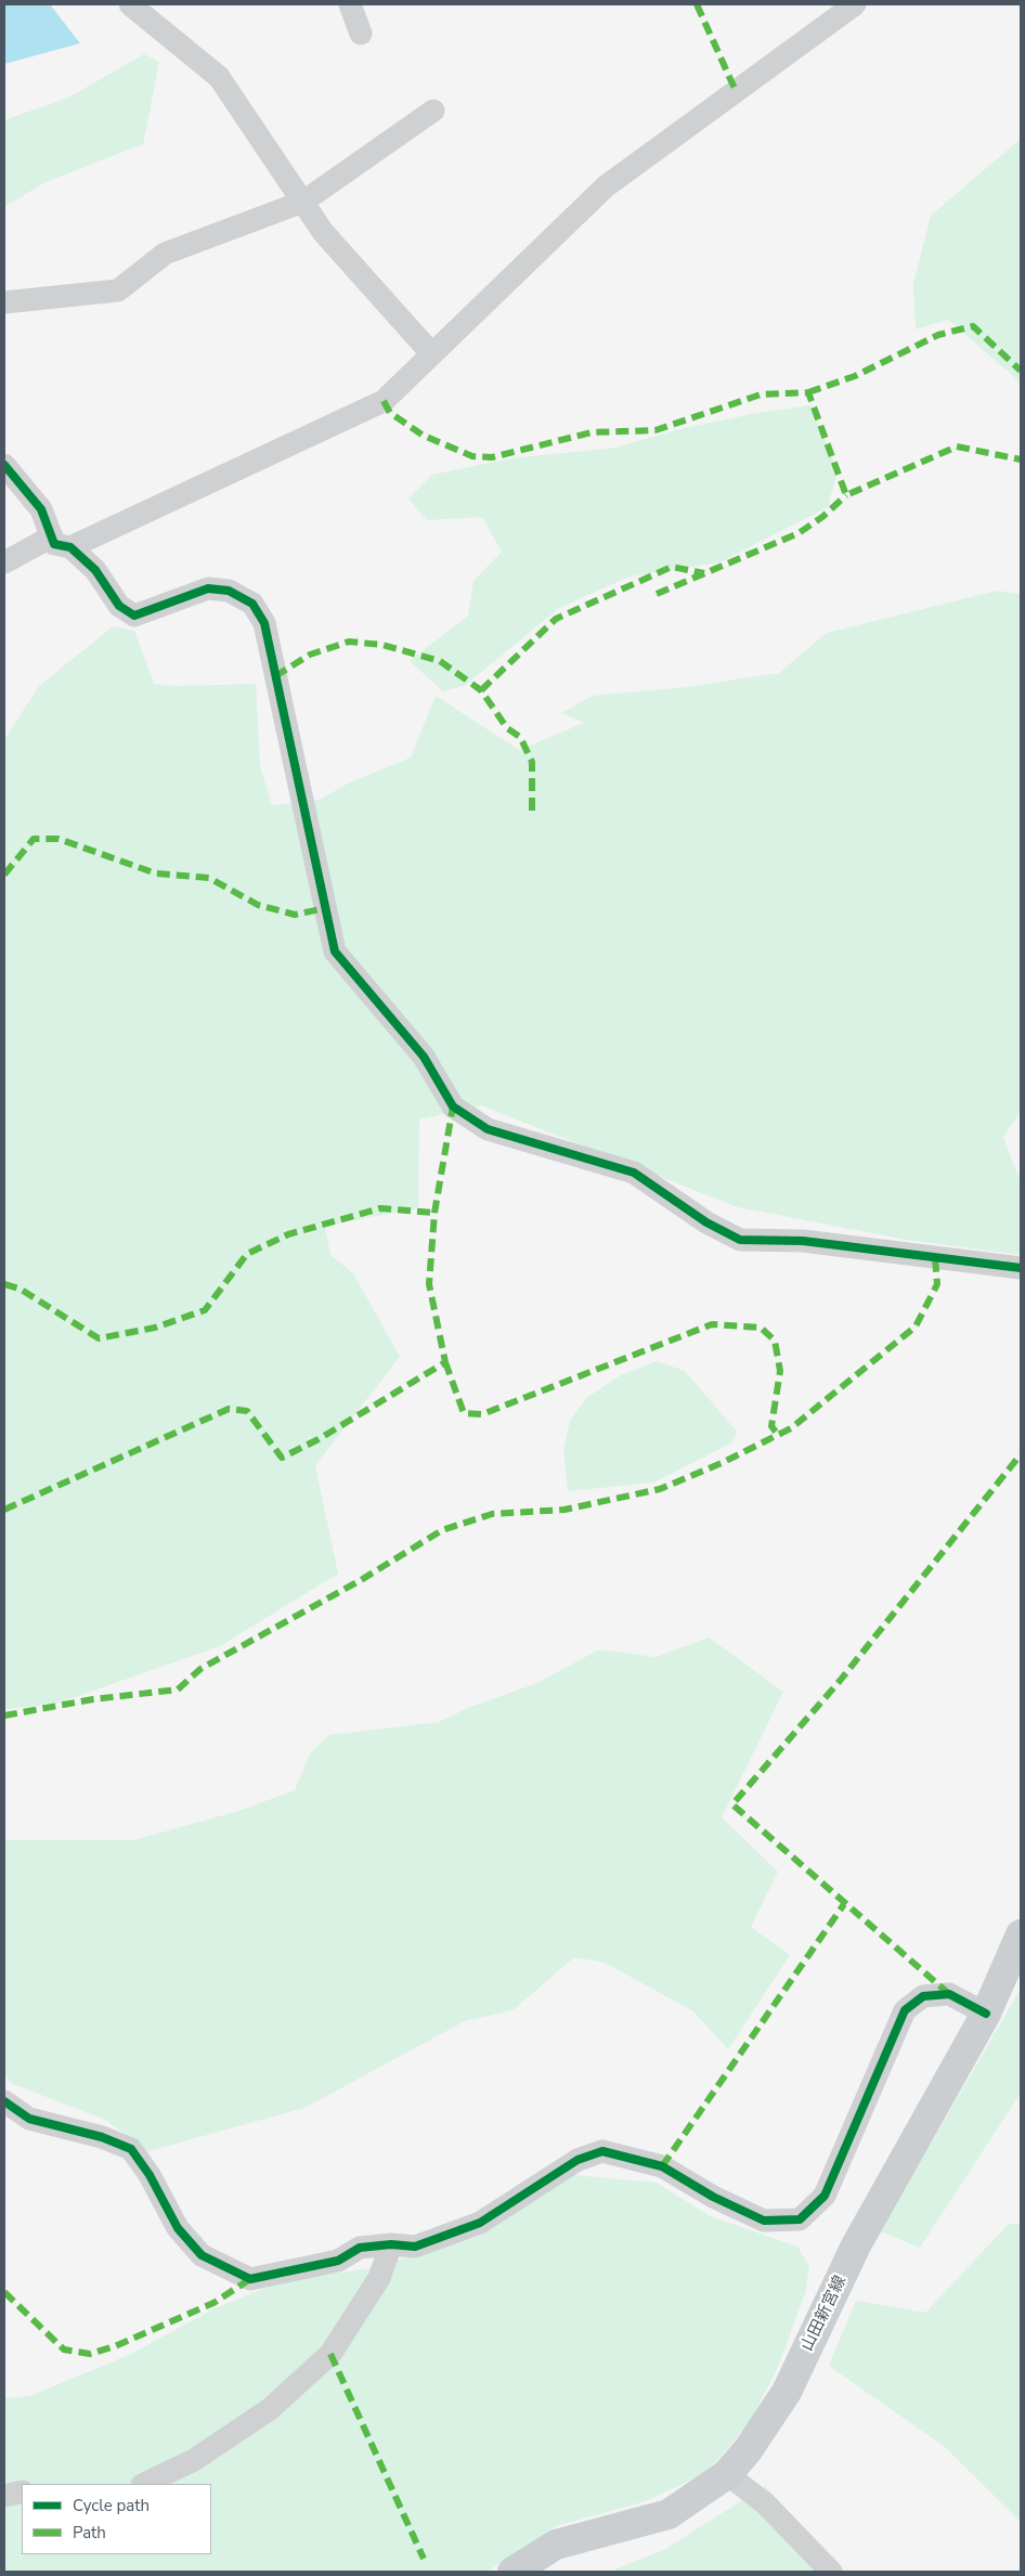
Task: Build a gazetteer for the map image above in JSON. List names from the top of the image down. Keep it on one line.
{"streets":{"main road":["山田新宮線"]},"legend":["Cycle path","Path"]}
